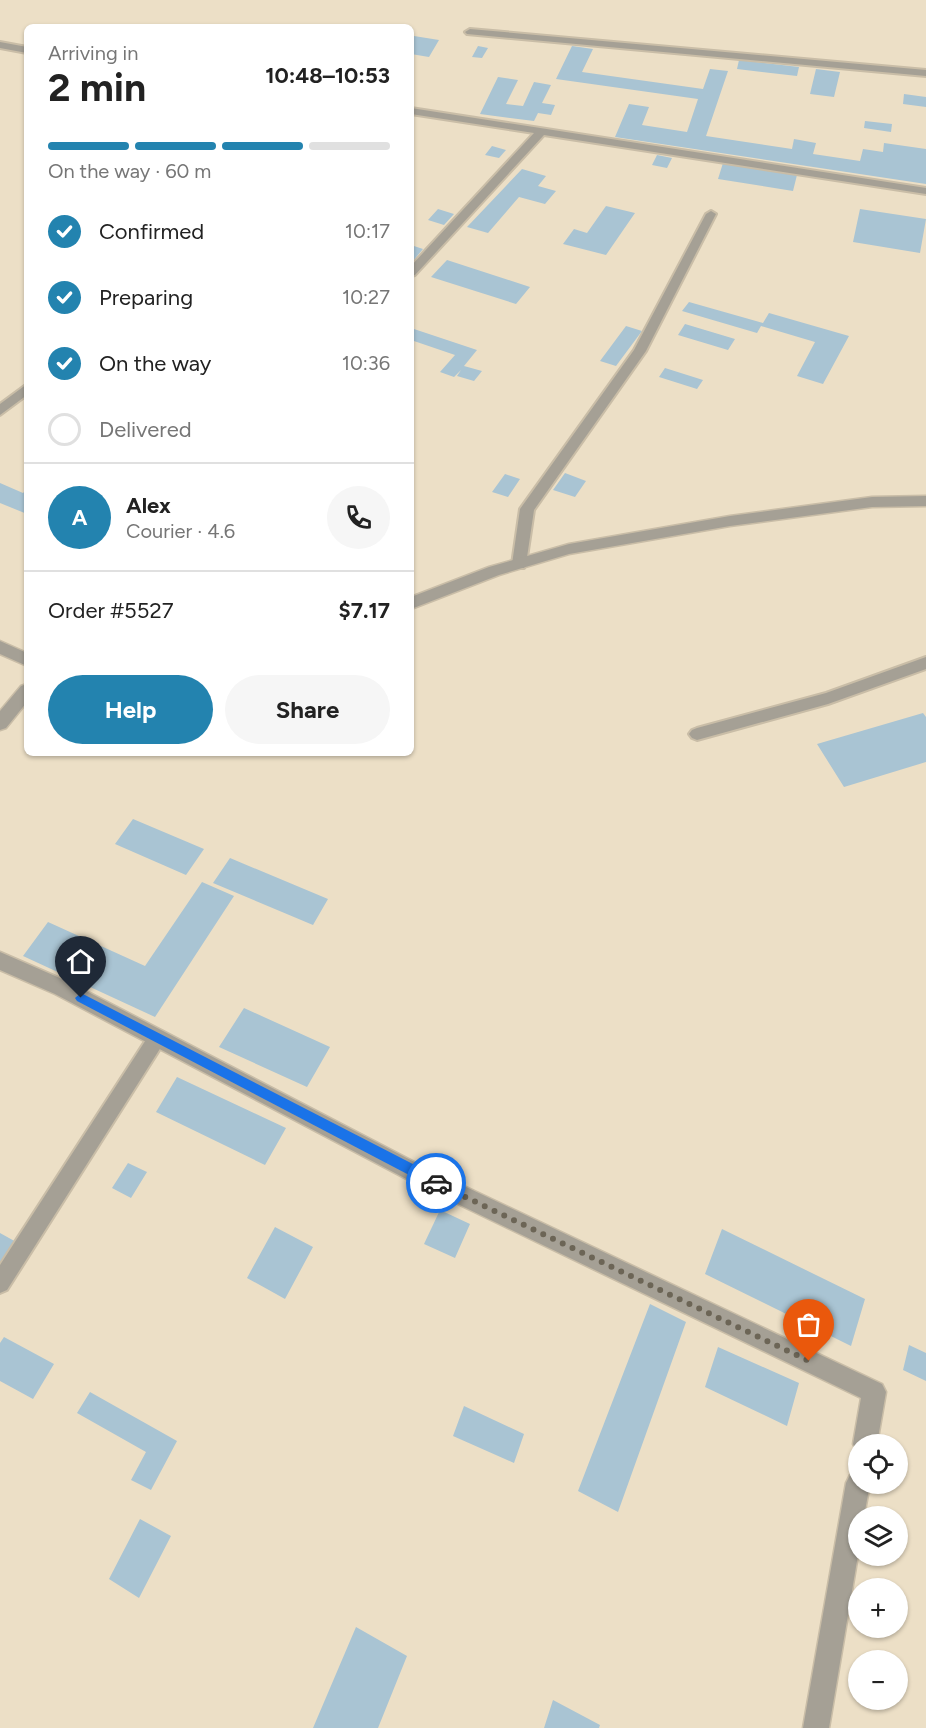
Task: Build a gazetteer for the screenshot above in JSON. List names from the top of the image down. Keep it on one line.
{"page":{"heading":["2 min","Arriving in","10:48–10:53"],"panel":["Alex","Courier · 4.6","Order #5527","$7.17"],"bar":"On the way · 60 m","list":[["Confirmed","10:17"],["Preparing","10:27"],["On the way","10:36"],"Delivered"],"round":"A","buttons":["Help","Share"],"map_buttons":["+","−"]}}
